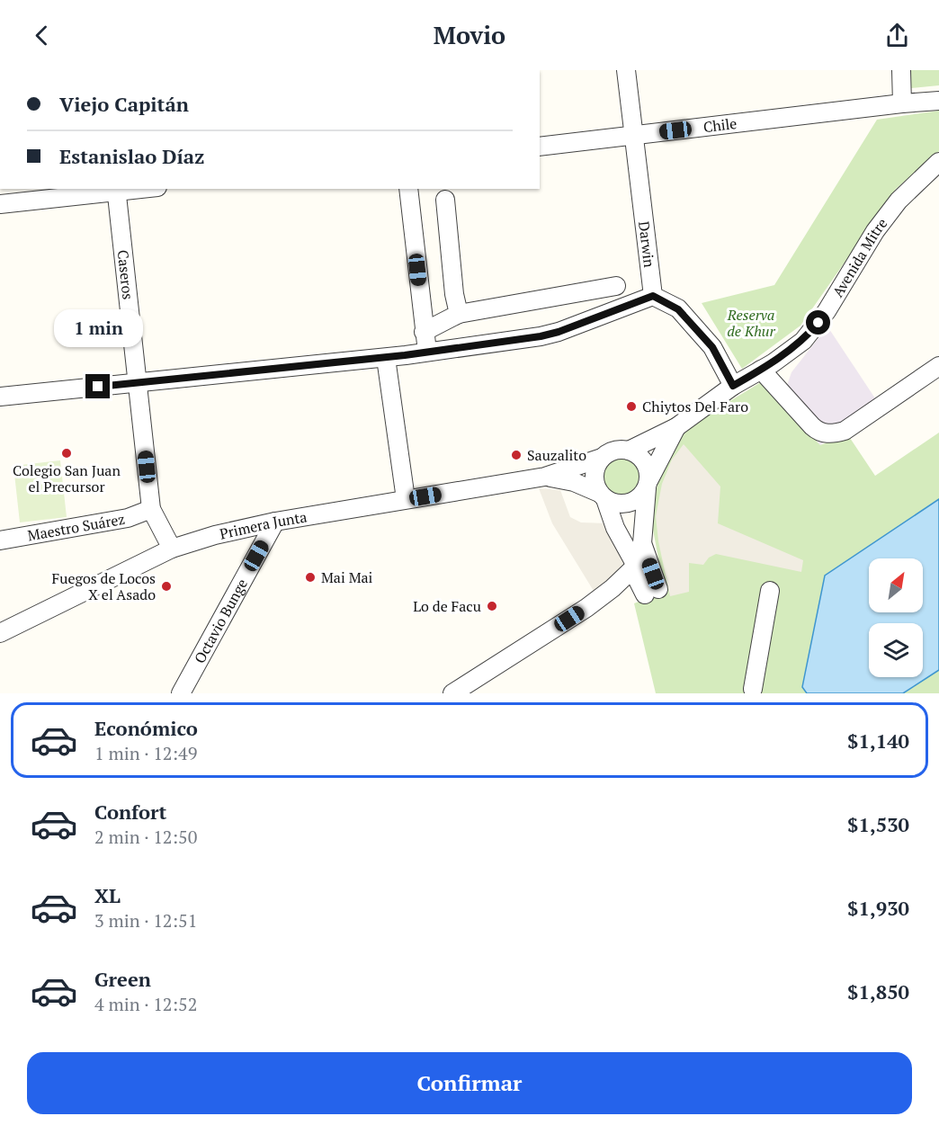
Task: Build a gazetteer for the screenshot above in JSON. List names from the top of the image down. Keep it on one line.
{"streets":{"street":["Chile","Darwin","Avenida Mitre","Caseros","Primera Junta","Maestro Suárez","Octavio Bunge"]},"crossings":[["Chile","Darwin"],["Avenida Mitre","Primera Junta"],["Caseros","Primera Junta"],["Caseros","Maestro Suárez"],["Primera Junta","Octavio Bunge"]],"parks":["Reserva de Khur"],"places":["Chiytos Del Faro","Colegio San Juan el Precursor","Sauzalito","Mai Mai","Fuegos de Locos X el Asado","Lo de Facu"],"north":"top right","page":{"header":"Movio","banner":["Viejo Capitán","Estanislao Díaz"],"bubble":"1 min","list":[{"name":"Económico","note":"1 min · 12:49","value":"$1,140"},{"name":"Confort","note":"2 min · 12:50","value":"$1,530"},{"name":"XL","note":"3 min · 12:51","value":"$1,930"},{"name":"Green","note":"4 min · 12:52","value":"$1,850"}],"buttons":"Confirmar"}}
